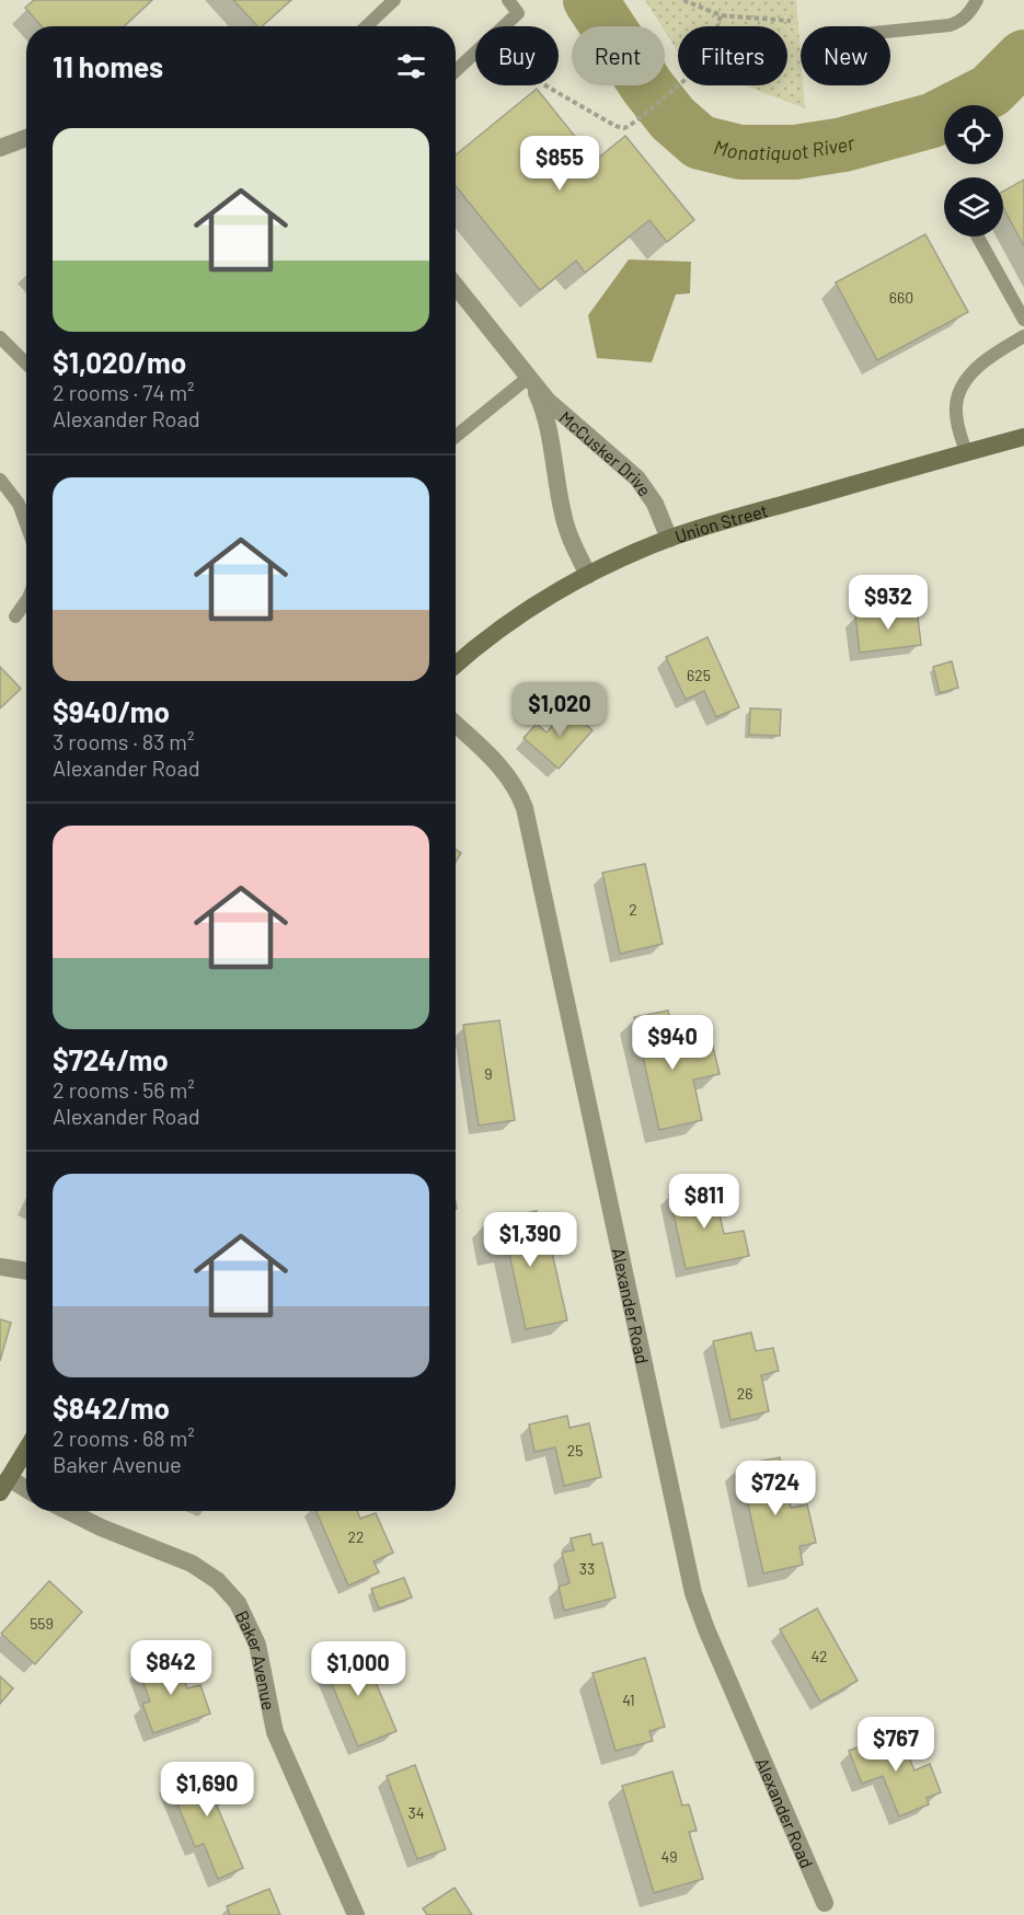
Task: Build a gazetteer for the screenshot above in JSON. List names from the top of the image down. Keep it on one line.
{"streets":{"main road":["Union Street"],"street":["McCusker Drive","Alexander Road","Baker Avenue"]},"crossings":[["McCusker Drive","Union Street"]],"water":["Monatiquot River"],"house_numbers":["660","625","2","9","26","25","22","33","559","42","41","34","49"],"page":{"chip":["Buy","Rent","Filters","New"],"heading":"11 homes","list":[{"name":"$1,020/mo","note":"2 rooms · 74 m² · Alexander Road"},{"name":"$940/mo","note":"3 rooms · 83 m² · Alexander Road"},{"name":"$724/mo","note":"2 rooms · 56 m² · Alexander Road"},{"name":"$842/mo","note":"2 rooms · 68 m² · Baker Avenue"}],"price":["$855","$932","$1,020","$940","$811","$1,390","$724","$842","$1,000","$767","$1,690"]}}
